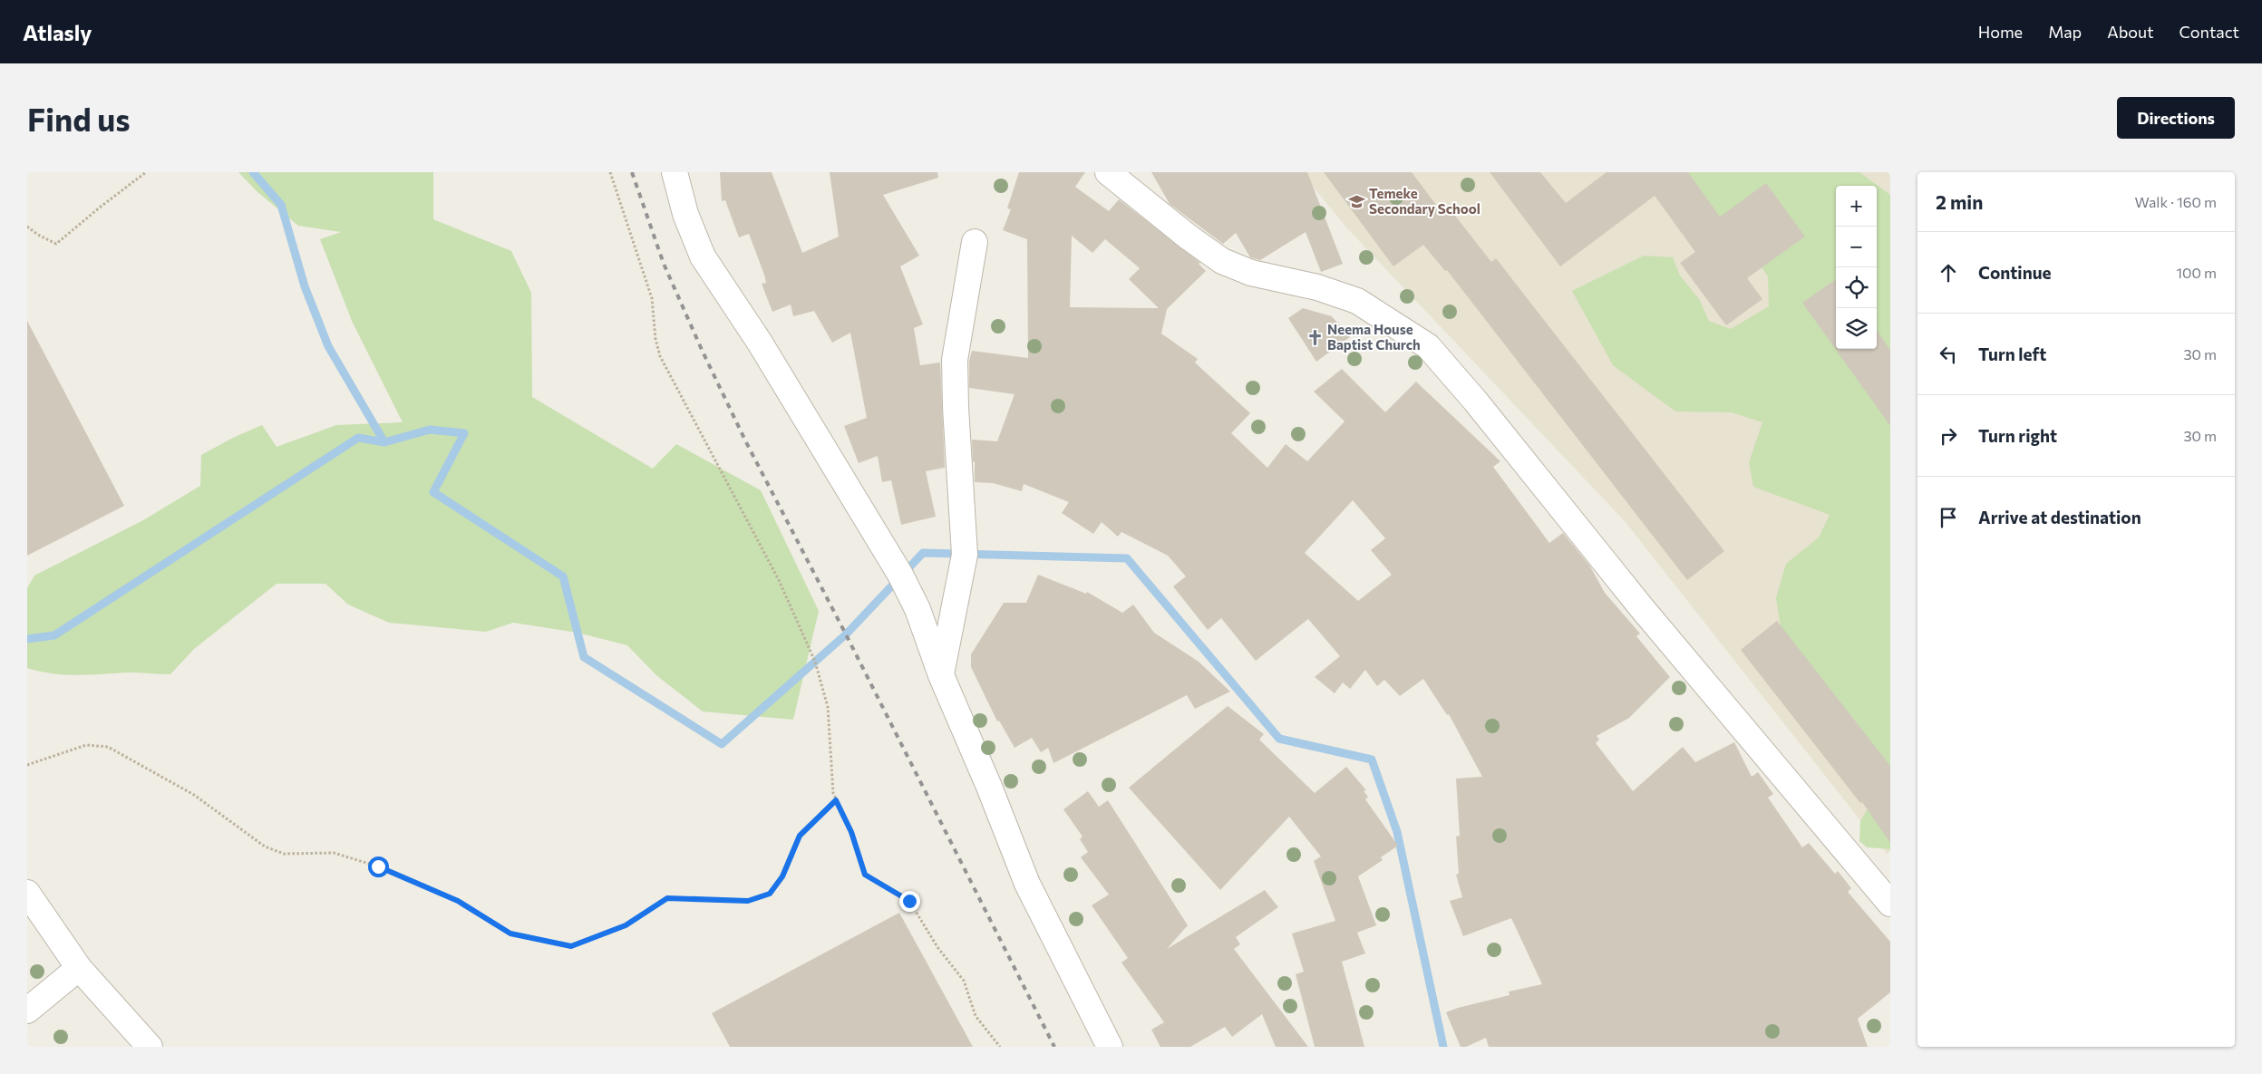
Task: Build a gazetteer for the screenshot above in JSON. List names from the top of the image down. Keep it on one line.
{"places":{"school or university":["Temeke Secondary School"],"church":["Neema House Baptist Church"]},"page":{"header":"Atlasly","nav":["Home","Map","About","Contact"],"buttons":"Directions","title":"Find us","heading":["2 min","Walk · 160 m"],"map_buttons":["+","−"],"list":[["Continue","100 m"],["Turn left","30 m"],["Turn right","30 m"],"Arrive at destination"]}}
